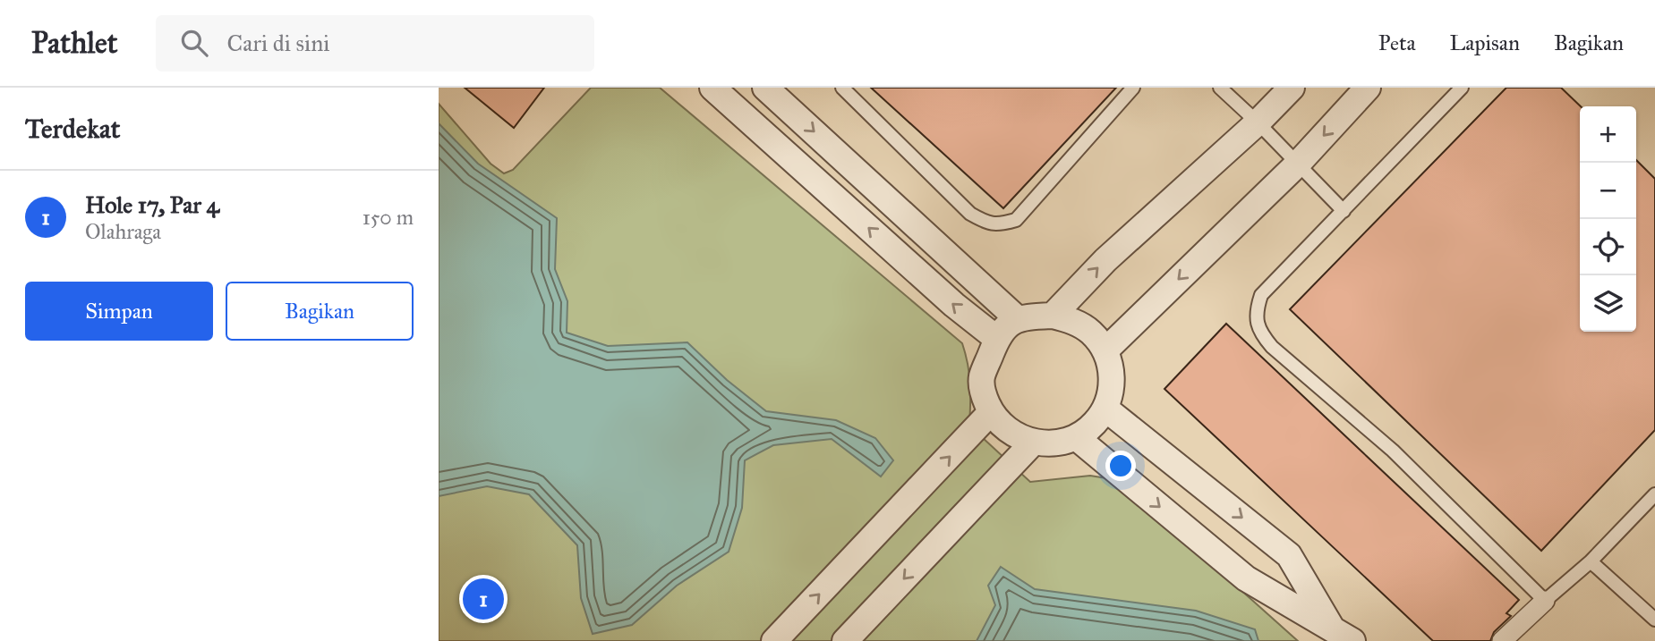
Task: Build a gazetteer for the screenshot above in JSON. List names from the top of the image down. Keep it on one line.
{"page":{"header":"Pathlet","search":"Cari di sini","nav":["Peta","Lapisan","Bagikan"],"heading":"Terdekat","map_buttons":["+","−"],"list":[{"mark":"1","name":"Hole 17, Par 4","note":"Olahraga","value":"150 m"}],"buttons":["Simpan","Bagikan"],"pins":"1"}}
